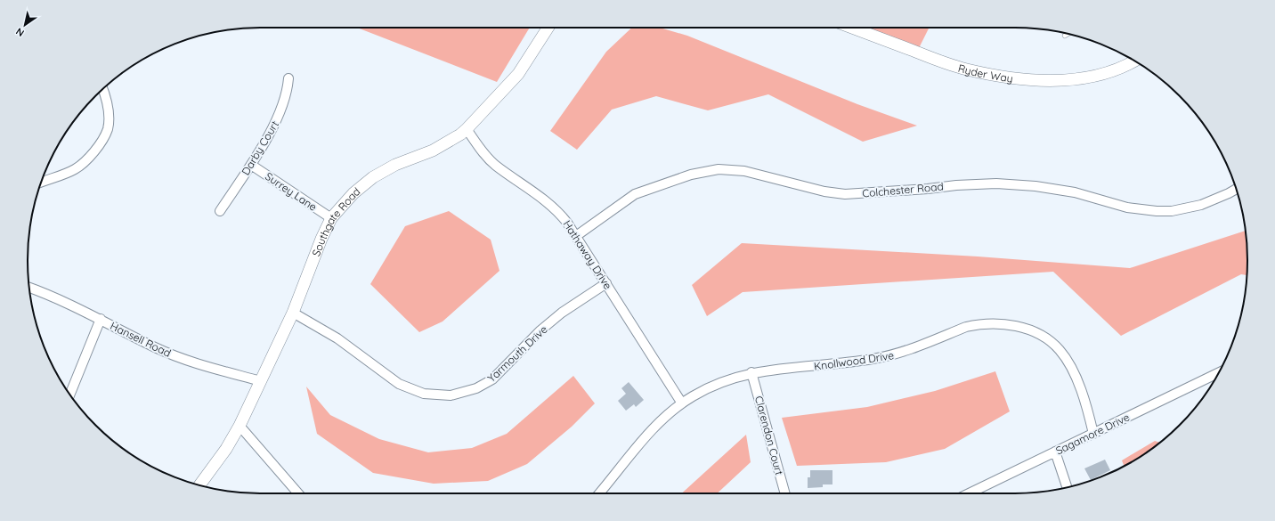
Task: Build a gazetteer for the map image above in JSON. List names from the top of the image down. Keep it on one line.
{"streets":{"street":["Ryder Way","Darby Court","Colchester Road","Surrey Lane","Southgate Road","Hathaway Drive","Hansell Road","Yarmouth Drive","Knollwood Drive","Sagamore Drive","Clarendon Court"]},"crossings":[["Darby Court","Surrey Lane"],["Colchester Road","Hathaway Drive"],["Surrey Lane","Southgate Road"],["Southgate Road","Hathaway Drive"],["Southgate Road","Hansell Road"],["Southgate Road","Yarmouth Drive"],["Hathaway Drive","Yarmouth Drive"],["Hathaway Drive","Knollwood Drive"],["Knollwood Drive","Sagamore Drive"],["Knollwood Drive","Clarendon Court"]],"north":"bottom left"}
